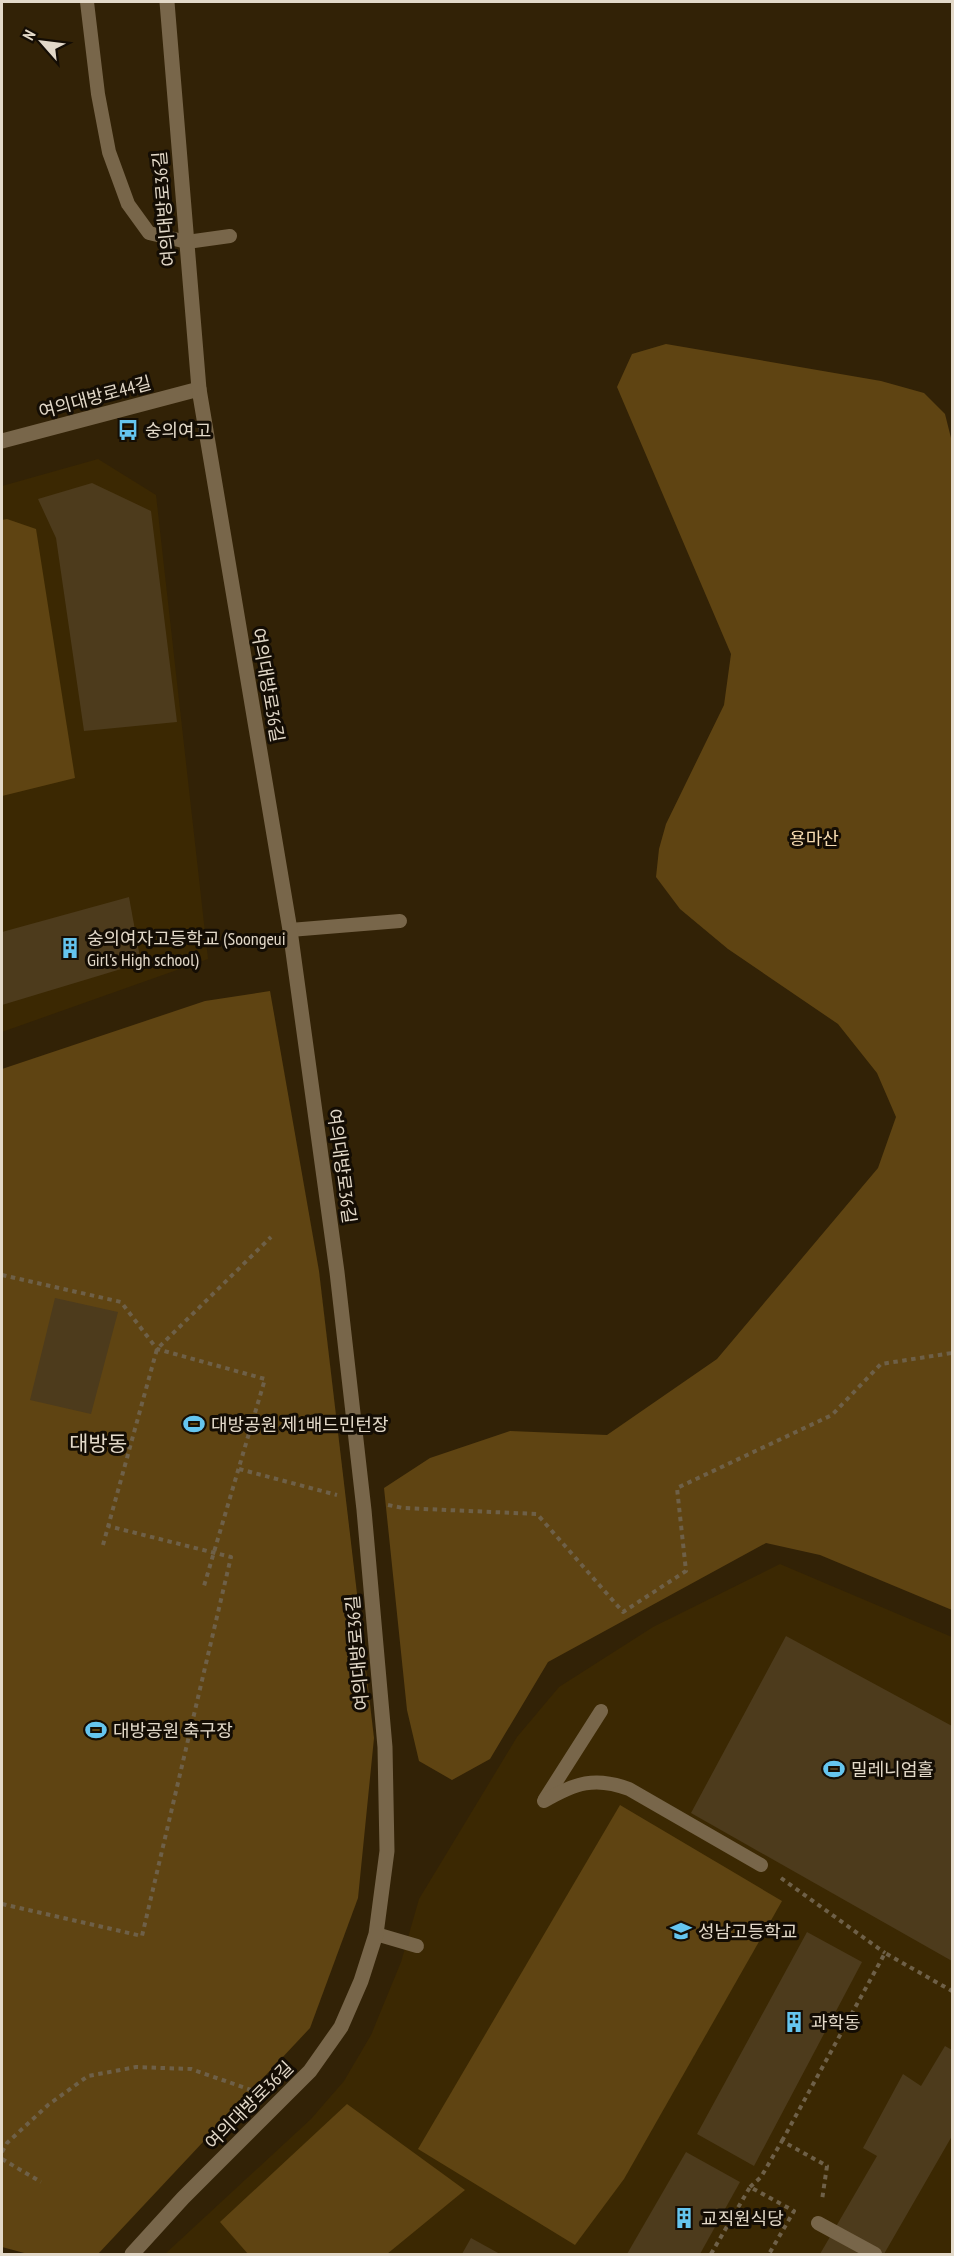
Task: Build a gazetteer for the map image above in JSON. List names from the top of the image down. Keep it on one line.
{"streets":{"street":["여의대방로36길","여의대방로44길"]},"crossings":[["여의대방로36길","여의대방로44길"]],"districts":["대방동"],"parks":["용마산"],"places":{"bus stop":["숭의여고"],"building":["숭의여자고등학교 (Soongeui Girl's High school)","과학동","교직원식당"],"sports":["대방공원 제1배드민턴장","대방공원 축구장","밀레니엄홀"],"school or university":["성남고등학교"]},"north":"top left"}
